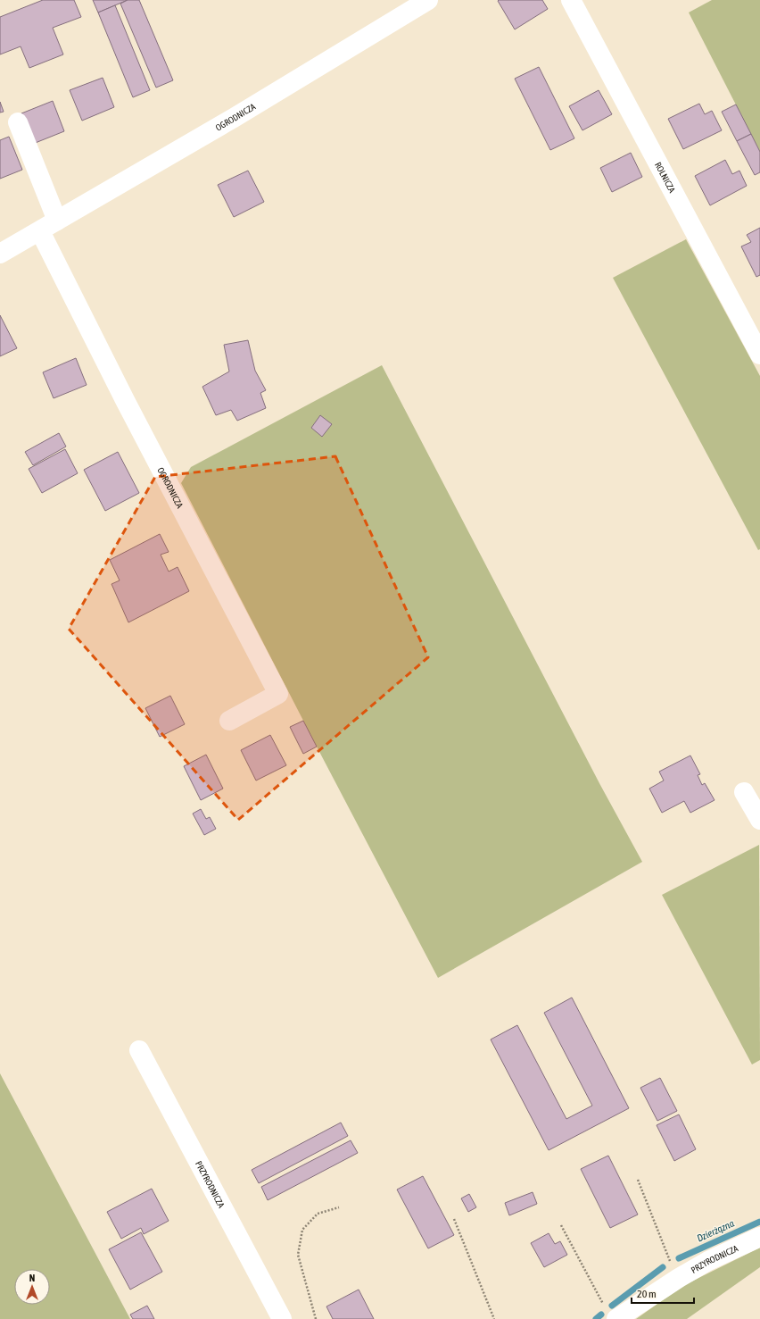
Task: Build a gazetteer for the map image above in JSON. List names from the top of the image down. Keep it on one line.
{"streets":{"street":["OGRODNICZA","ROLNICZA","PRZYRODNICZA"]},"water":["Dzierżązna"],"scale_bar":"20 m","north":"top"}
